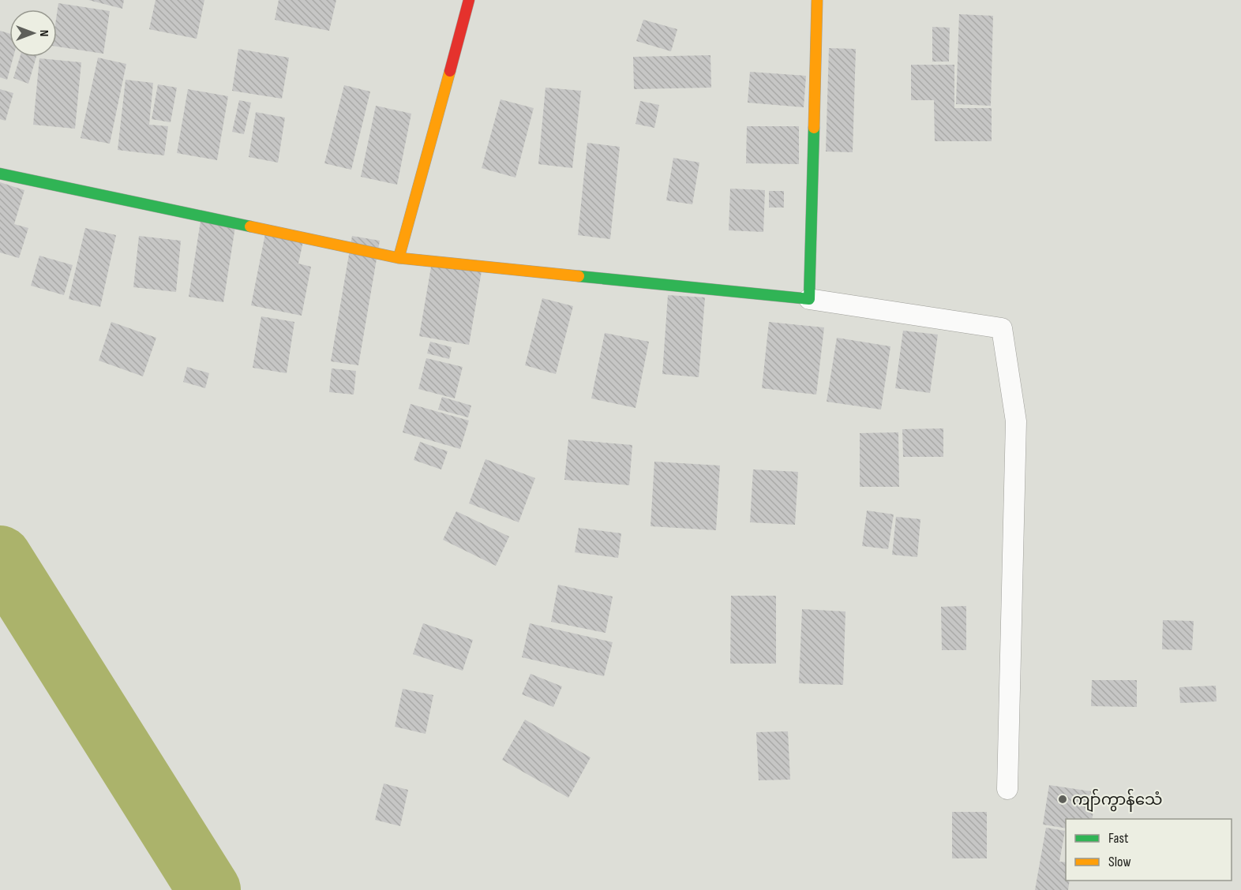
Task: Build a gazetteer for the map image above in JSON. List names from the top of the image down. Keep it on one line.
{"places":["ကျာ်ကွာန်သေံ"],"legend":["Fast","Slow"],"north":"right"}
